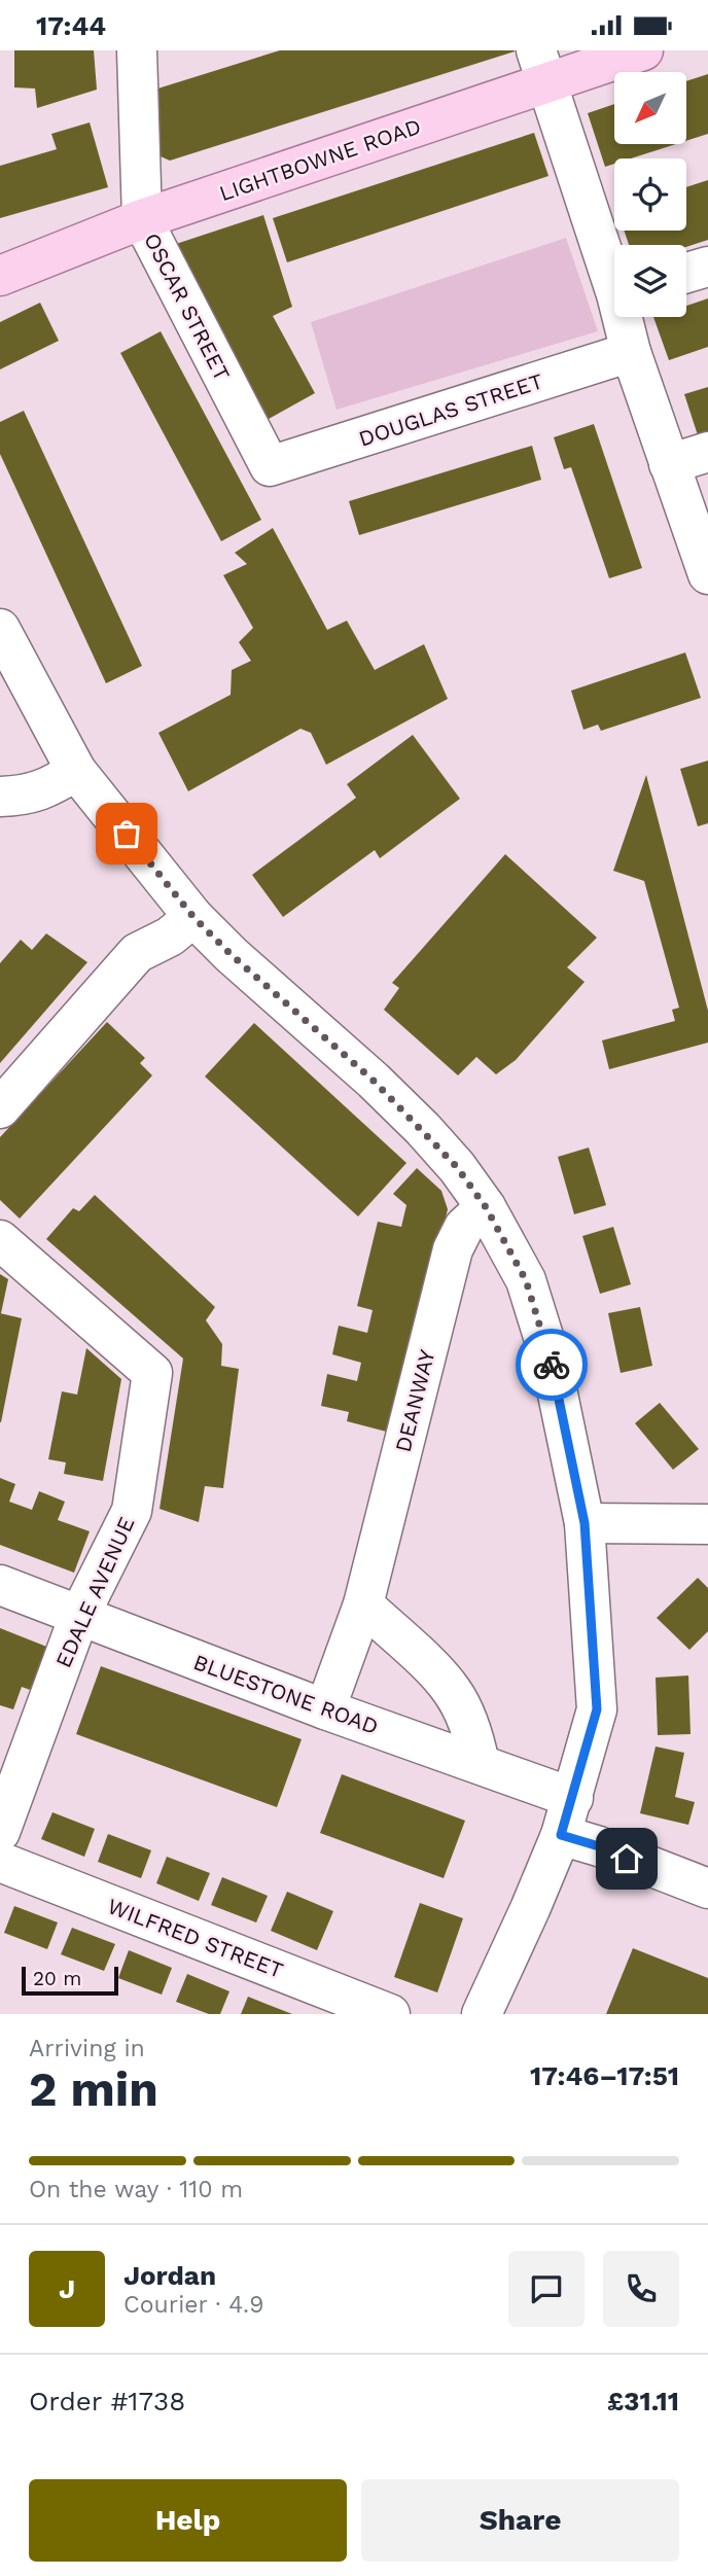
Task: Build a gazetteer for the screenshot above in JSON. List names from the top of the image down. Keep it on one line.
{"streets":{"main road":["LIGHTBOWNE ROAD"],"street":["OSCAR STREET","DOUGLAS STREET","DEANWAY","EDALE AVENUE","BLUESTONE ROAD","WILFRED STREET"]},"crossings":[["LIGHTBOWNE ROAD","OSCAR STREET"],["OSCAR STREET","DOUGLAS STREET"],["DEANWAY","BLUESTONE ROAD"],["EDALE AVENUE","BLUESTONE ROAD"]],"scale_bar":"20 m","north":"bottom left","page":{"status":"17:44","scale":"20 m","heading":["2 min","Arriving in","17:46–17:51"],"panel":["Jordan","Courier · 4.9","Order #1738","£31.11"],"bar":"On the way · 110 m","round":"J","buttons":["Help","Share"]}}
